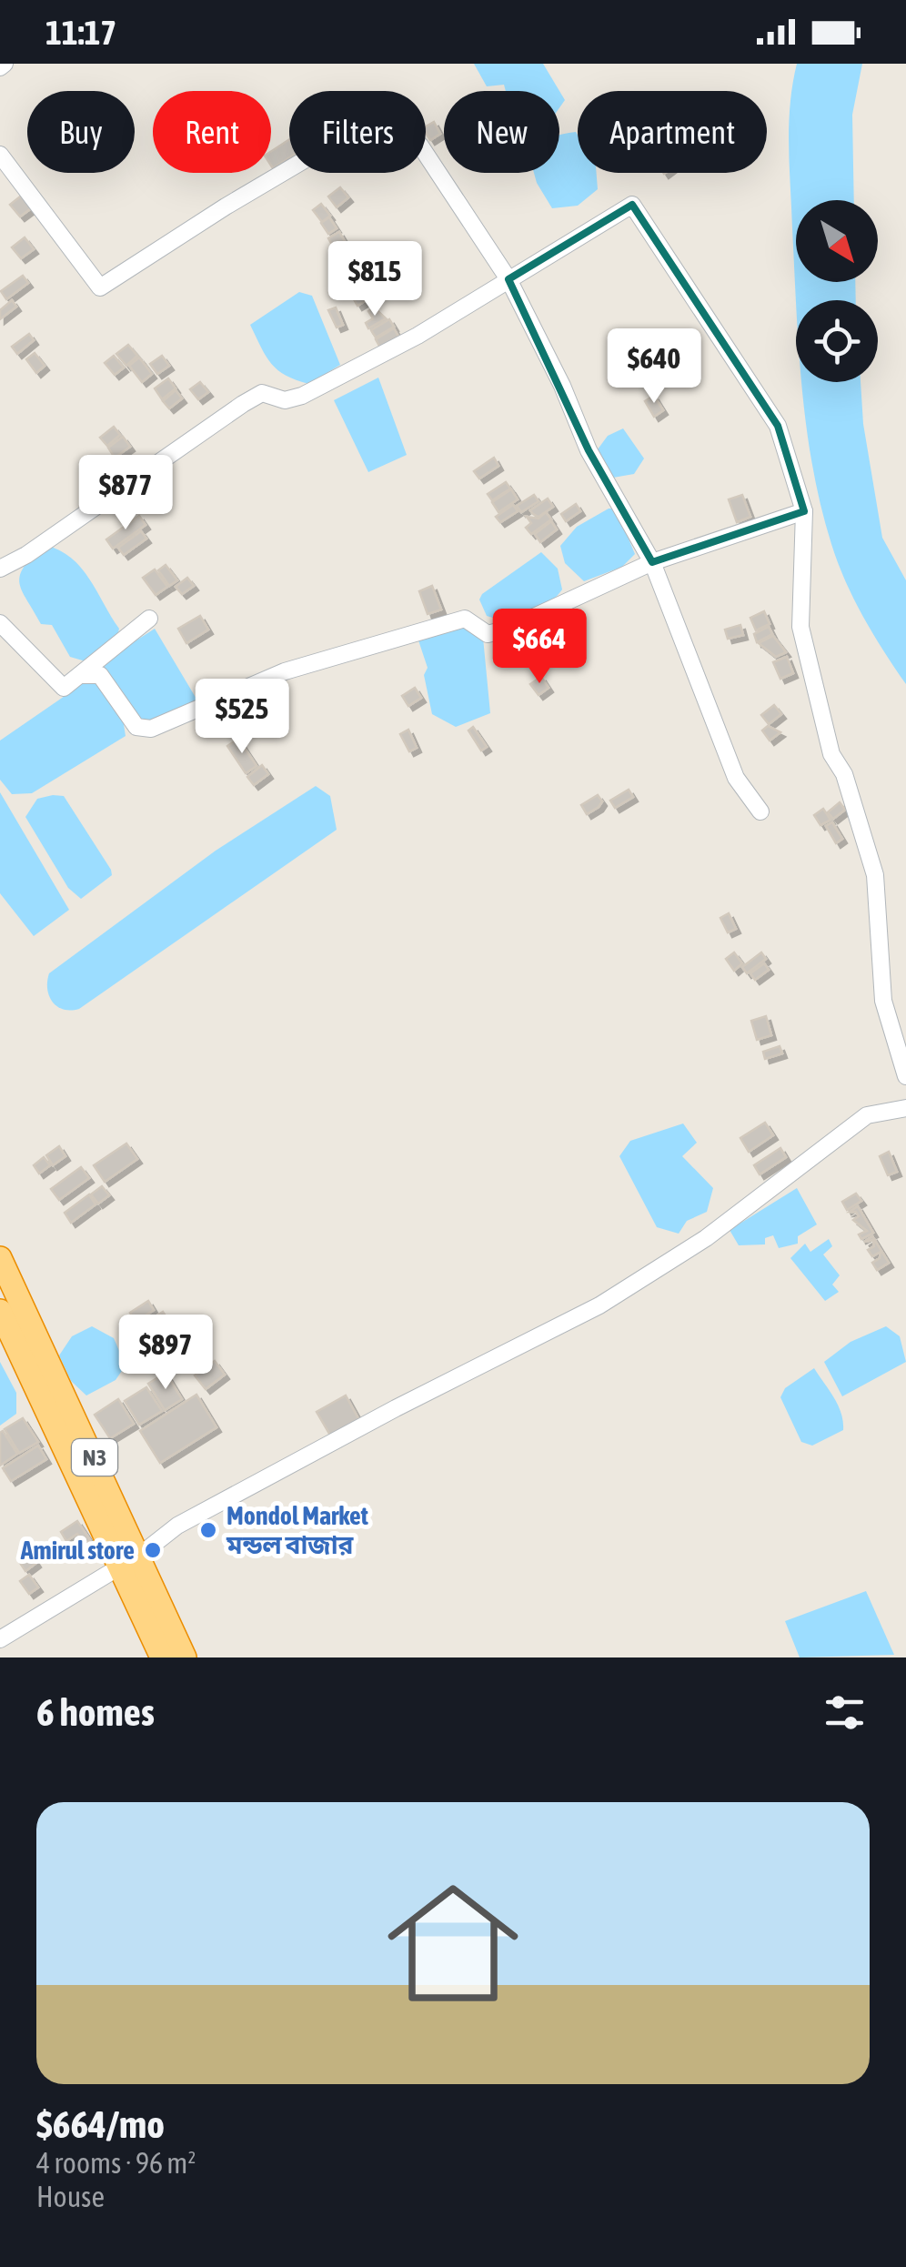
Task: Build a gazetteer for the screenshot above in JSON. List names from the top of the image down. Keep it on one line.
{"streets":{"highway":["N3"]},"places":["Mondol Market মন্ডল বাজার","Amirul store"],"north":"bottom right","page":{"status":"11:17","chip":["Buy","Rent","Filters","New","Apartment"],"price":["$815","$640","$877","$664","$525","$897"],"heading":"6 homes","list":[{"name":"$664/mo","note":"4 rooms · 96 m² · House"}]}}
